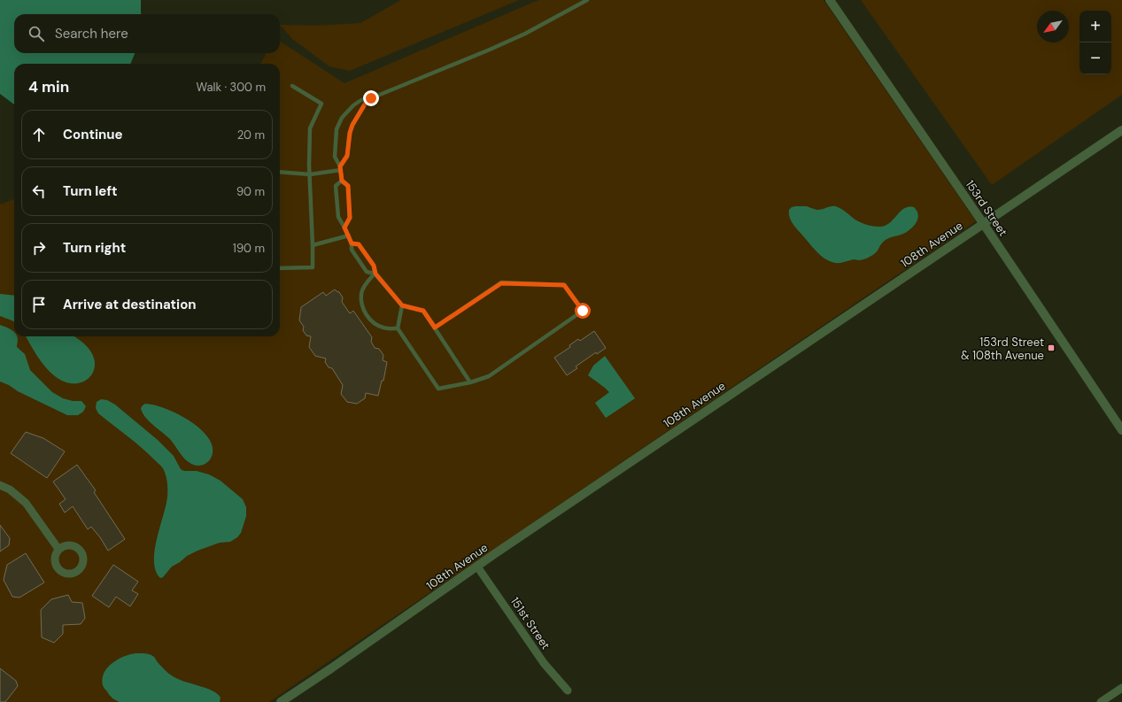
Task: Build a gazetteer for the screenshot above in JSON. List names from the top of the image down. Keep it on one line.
{"streets":{"street":["153rd Street","108th Avenue","151st Street"]},"crossings":[["153rd Street","108th Avenue"],["108th Avenue","151st Street"]],"places":{"transit":["153rd Street & 108th Avenue"]},"north":"bottom left","page":{"map_buttons":["+","−"],"search":"Search here","heading":["4 min","Walk · 300 m"],"list":[["Continue","20 m"],["Turn left","90 m"],["Turn right","190 m"],"Arrive at destination"]}}
